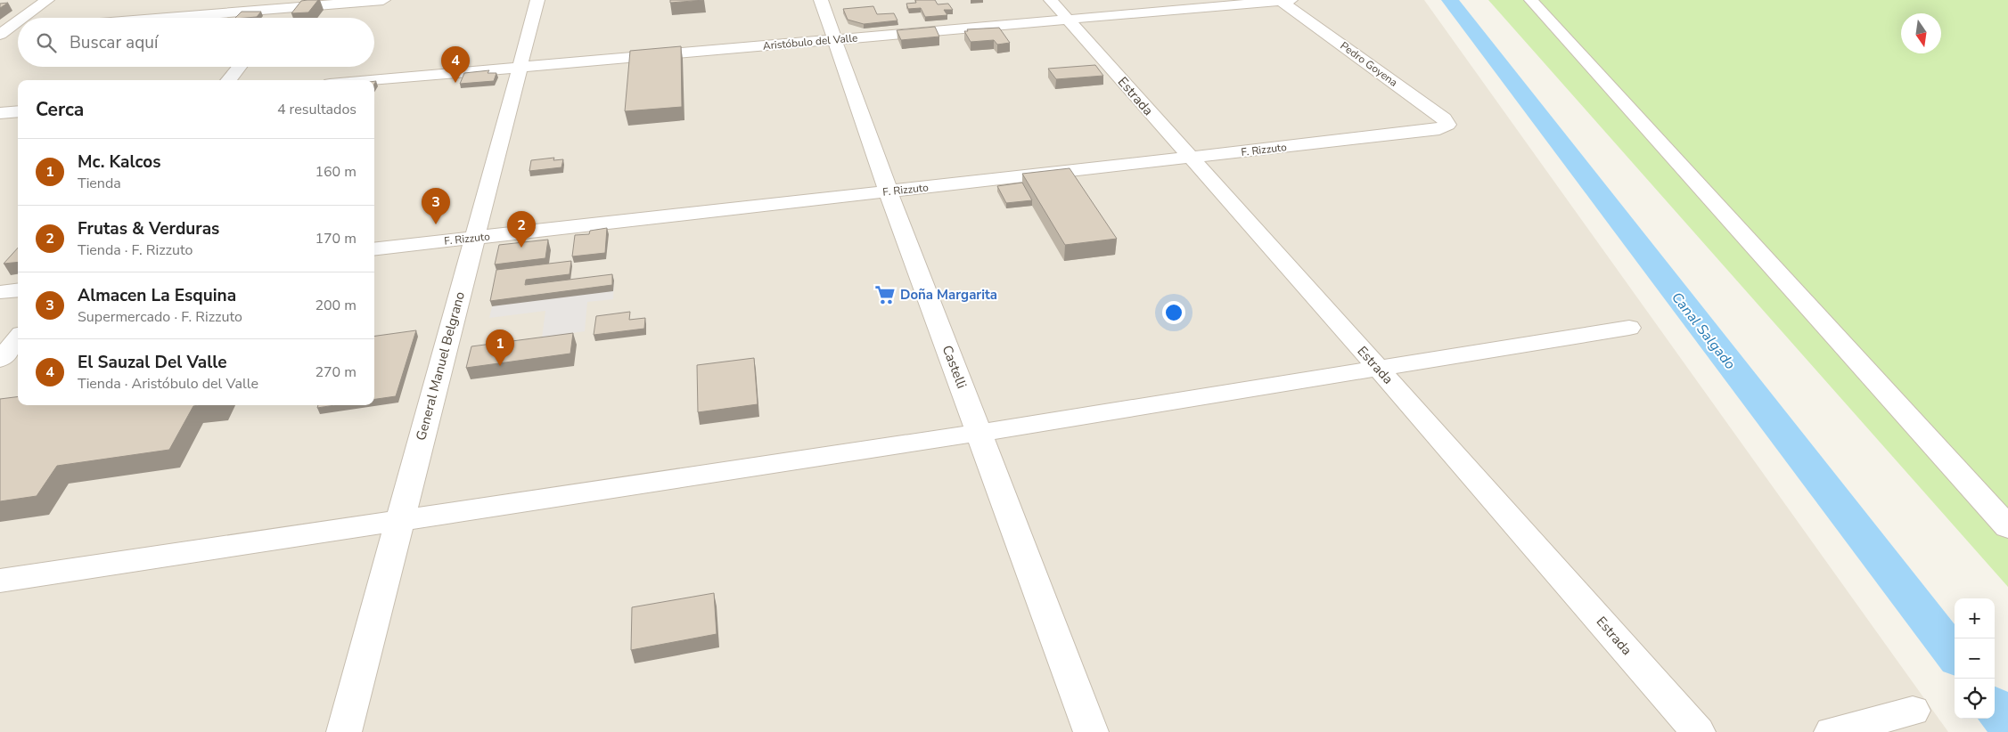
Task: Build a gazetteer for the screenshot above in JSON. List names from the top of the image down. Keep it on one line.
{"streets":{"street":["Aristóbulo del Valle","Pedro Goyena","Estrada","F. Rizzuto","General Manuel Belgrano","Castelli"]},"crossings":[["Aristóbulo del Valle","Pedro Goyena"],["Aristóbulo del Valle","Estrada"],["Aristóbulo del Valle","General Manuel Belgrano"],["Aristóbulo del Valle","Castelli"],["Pedro Goyena","F. Rizzuto"],["Estrada","F. Rizzuto"],["F. Rizzuto","General Manuel Belgrano"],["F. Rizzuto","Castelli"]],"water":["Canal Salgado"],"places":{"supermarket":["Doña Margarita"]},"north":"bottom","page":{"search":"Buscar aquí","pins":["4","3","2","1"],"heading":["Cerca","4 resultados"],"list":[{"mark":"1","name":"Mc. Kalcos","note":"Tienda","value":"160 m"},{"mark":"2","name":"Frutas & Verduras","note":"Tienda · F. Rizzuto","value":"170 m"},{"mark":"3","name":"Almacen La Esquina","note":"Supermercado · F. Rizzuto","value":"200 m"},{"mark":"4","name":"El Sauzal Del Valle","note":"Tienda · Aristóbulo del Valle","value":"270 m"}],"map_buttons":["+","−"]}}
